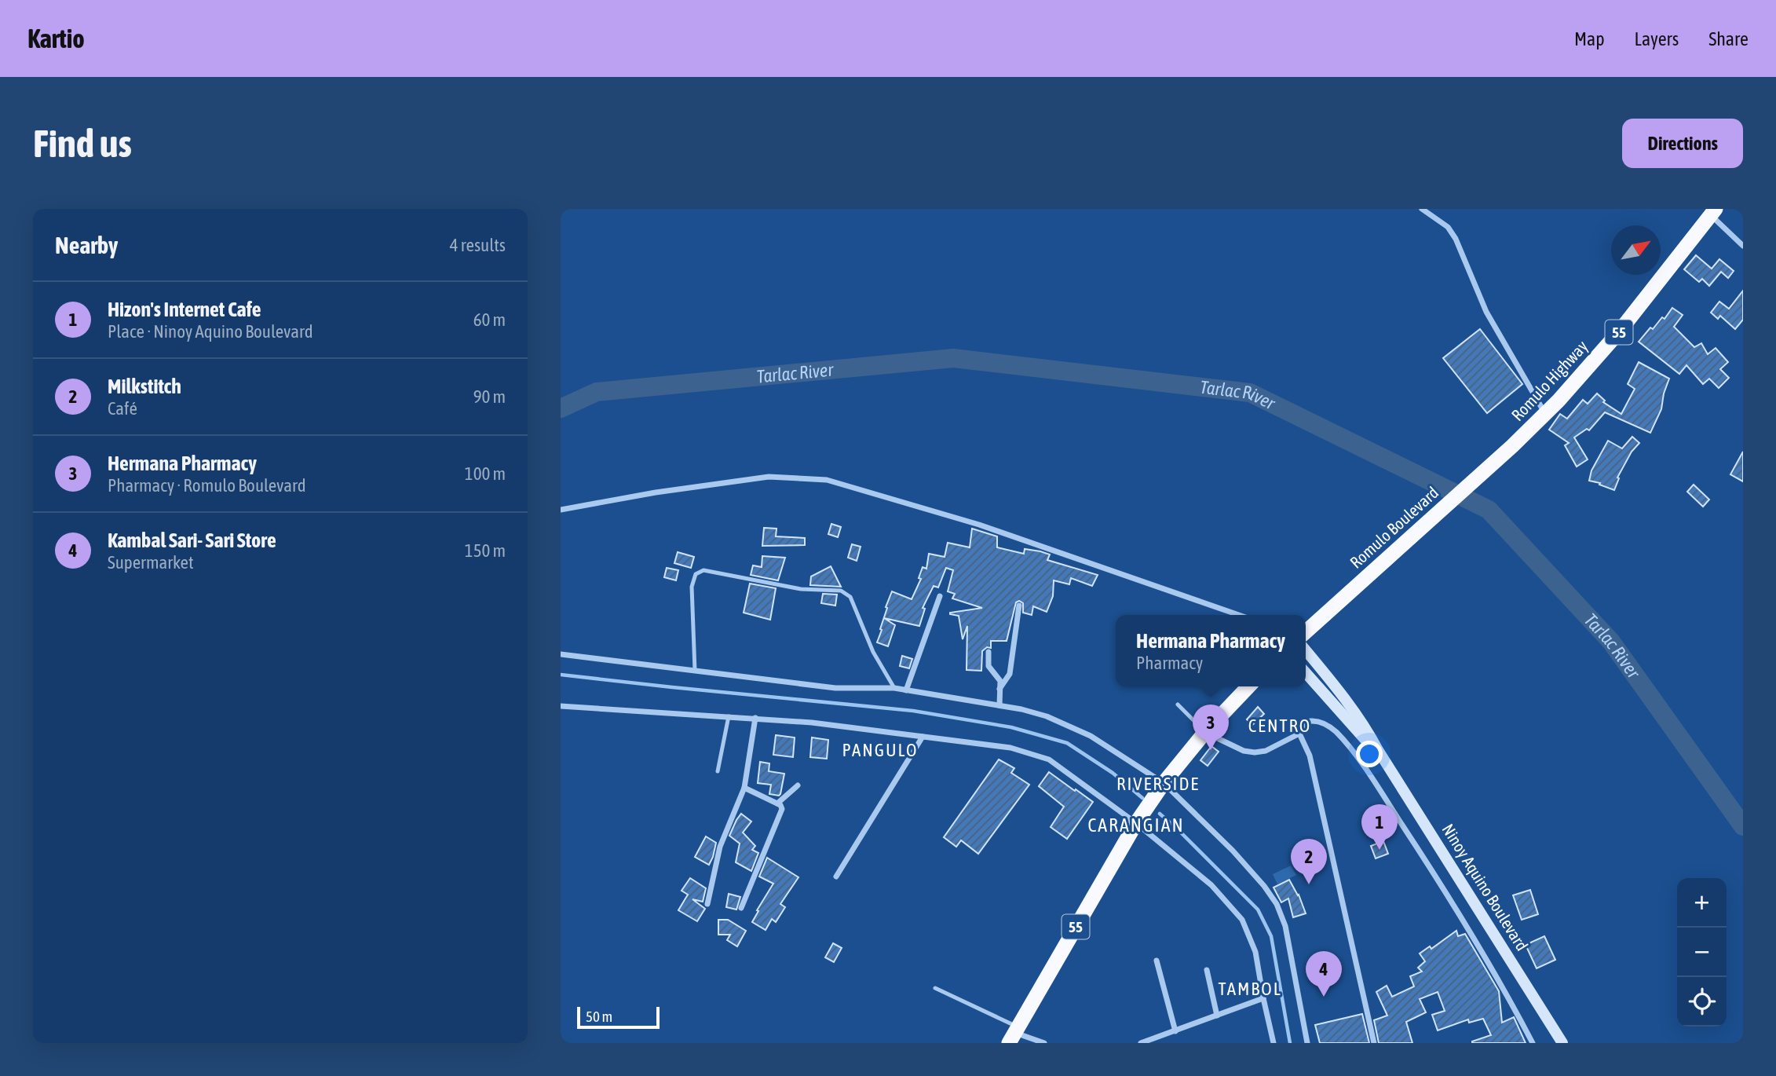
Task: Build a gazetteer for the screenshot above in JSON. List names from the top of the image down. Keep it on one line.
{"streets":{"highway":["55","Romulo Highway","Romulo Boulevard"],"main road":["Ninoy Aquino Boulevard"]},"crossings":[["Romulo Highway","Romulo Boulevard"]],"districts":["CENTRO","PANGULO","RIVERSIDE","CARANGIAN","TAMBOL"],"water":["Tarlac River"],"scale_bar":"50 m","north":"top right","page":{"header":"Kartio","nav":["Map","Layers","Share"],"buttons":"Directions","title":"Find us","heading":["Nearby","4 results"],"list":[{"mark":"1","name":"Hizon's Internet Cafe","note":"Place · Ninoy Aquino Boulevard","value":"60 m"},{"mark":"2","name":"Milkstitch","note":"Café","value":"90 m"},{"mark":"3","name":"Hermana Pharmacy","note":"Pharmacy · Romulo Boulevard","value":"100 m"},{"mark":"4","name":"Kambal Sari- Sari Store","note":"Supermarket","value":"150 m"}],"popup":["Hermana Pharmacy","Pharmacy"],"pins":["3","1","2","4"],"map_buttons":["+","−"],"scale":"50 m"}}
